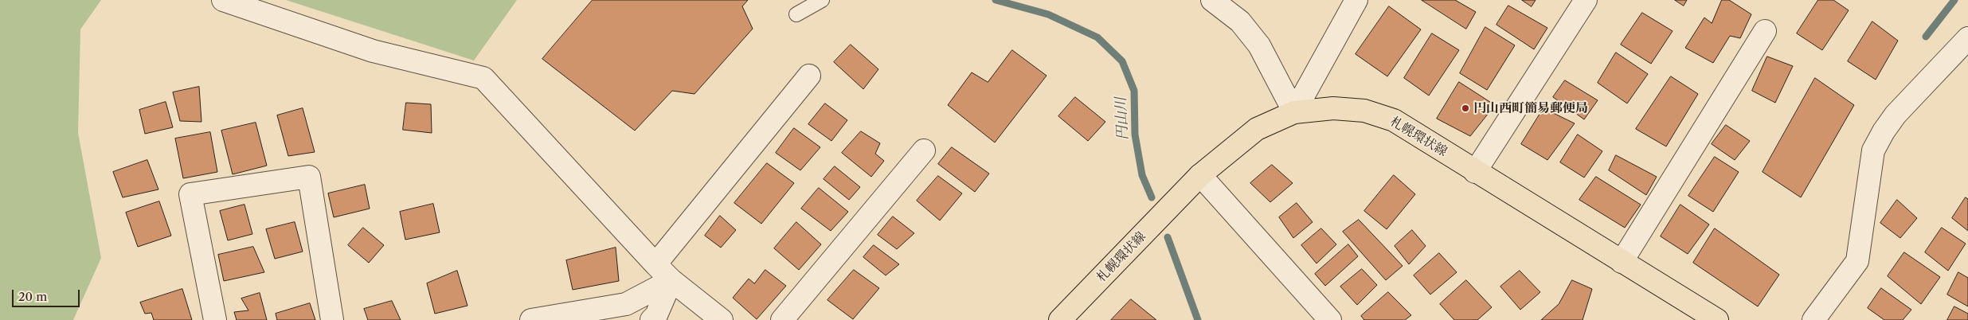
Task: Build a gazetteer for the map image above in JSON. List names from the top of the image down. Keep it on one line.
{"streets":{"main road":["札幌環状線"]},"water":["円山川"],"places":["円山西町簡易郵便局"],"scale_bar":"20 m"}
